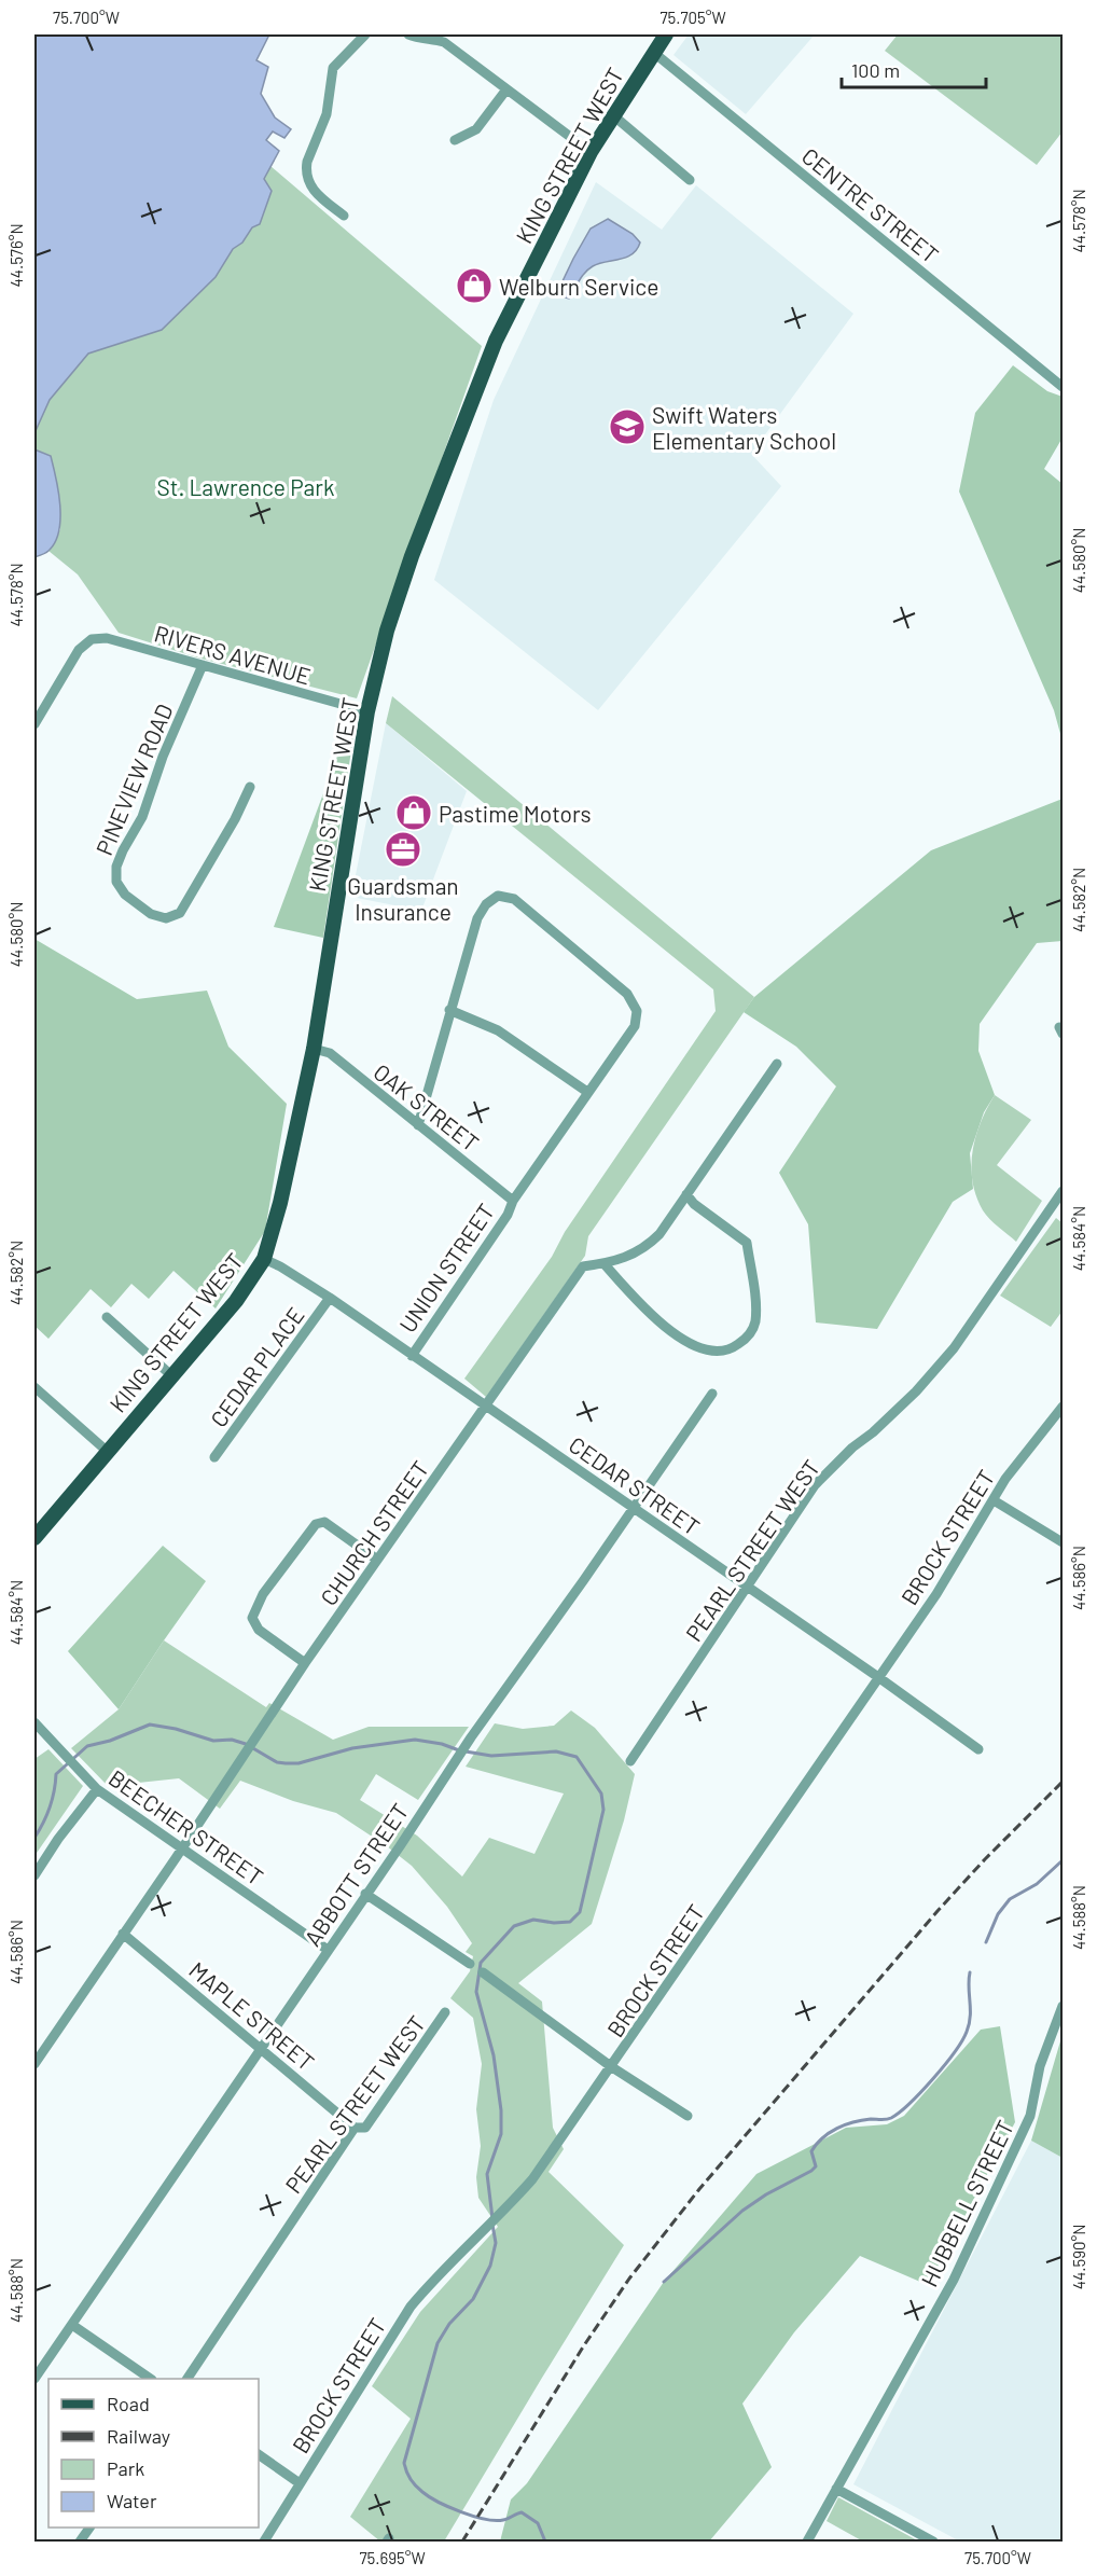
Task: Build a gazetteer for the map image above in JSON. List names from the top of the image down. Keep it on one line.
{"streets":{"main road":["KING STREET WEST"],"street":["CENTRE STREET","RIVERS AVENUE","PINEVIEW ROAD","OAK STREET","UNION STREET","CEDAR PLACE","CEDAR STREET","CHURCH STREET","BROCK STREET","PEARL STREET WEST","BEECHER STREET","ABBOTT STREET","MAPLE STREET","HUBBELL STREET"]},"crossings":[["KING STREET WEST","CENTRE STREET"],["KING STREET WEST","RIVERS AVENUE"],["KING STREET WEST","OAK STREET"],["KING STREET WEST","CEDAR STREET"],["RIVERS AVENUE","PINEVIEW ROAD"],["OAK STREET","UNION STREET"],["UNION STREET","CEDAR STREET"],["CEDAR PLACE","CEDAR STREET"],["CEDAR STREET","CHURCH STREET"],["CEDAR STREET","BROCK STREET"],["CEDAR STREET","PEARL STREET WEST"],["CEDAR STREET","ABBOTT STREET"],["CHURCH STREET","BEECHER STREET"],["CHURCH STREET","MAPLE STREET"],["PEARL STREET WEST","MAPLE STREET"],["BEECHER STREET","ABBOTT STREET"],["ABBOTT STREET","MAPLE STREET"]],"parks":["St. Lawrence Park"],"places":{"shop":["Welburn Service","Pastime Motors"],"school or university":["Swift Waters Elementary School"],"office":["Guardsman Insurance"]},"legend":["Road","Railway","Park","Water"],"scale_bar":"100 m","coordinates":["75.700°W","75.705°W","44.578°N","44.576°N","44.580°N","44.582°N","44.584°N","44.586°N","44.588°N","44.590°N","75.695°W"]}
